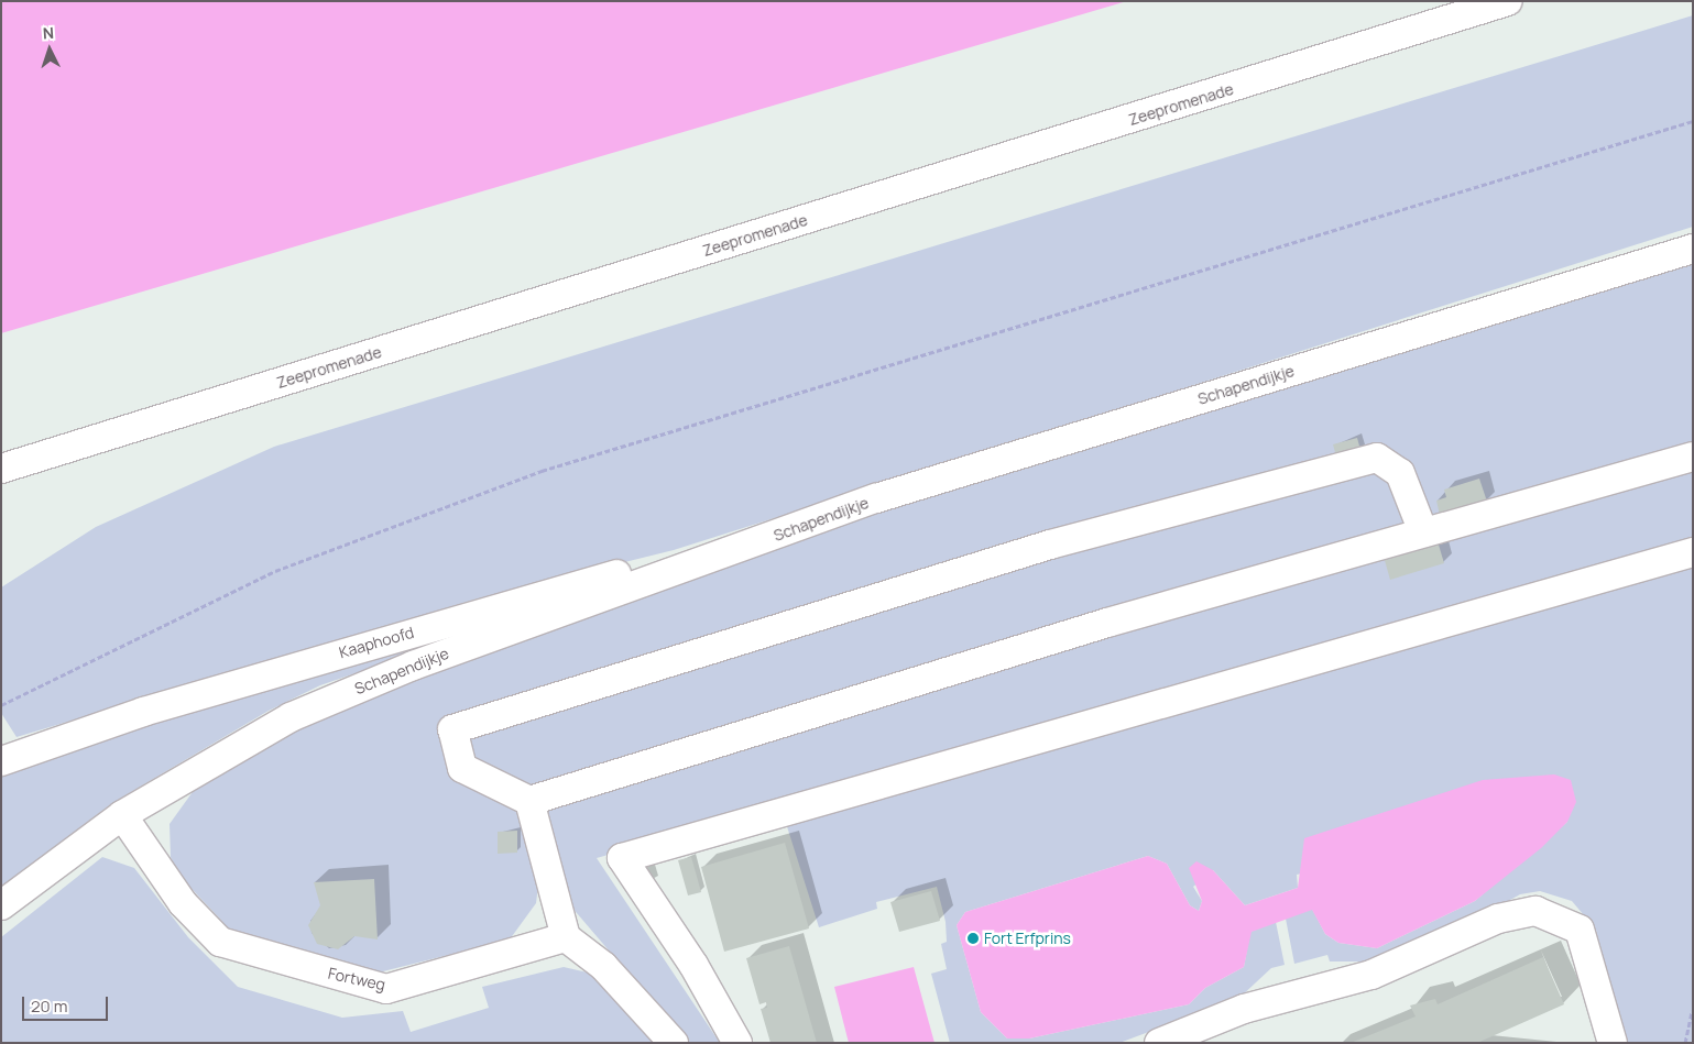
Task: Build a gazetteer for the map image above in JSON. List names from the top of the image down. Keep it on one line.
{"streets":{"street":["Zeepromenade","Schapendijkje","Kaaphoofd","Fortweg"]},"crossings":[["Schapendijkje","Kaaphoofd"],["Schapendijkje","Fortweg"]],"places":["Fort Erfprins"],"scale_bar":"20 m","north":"top"}
